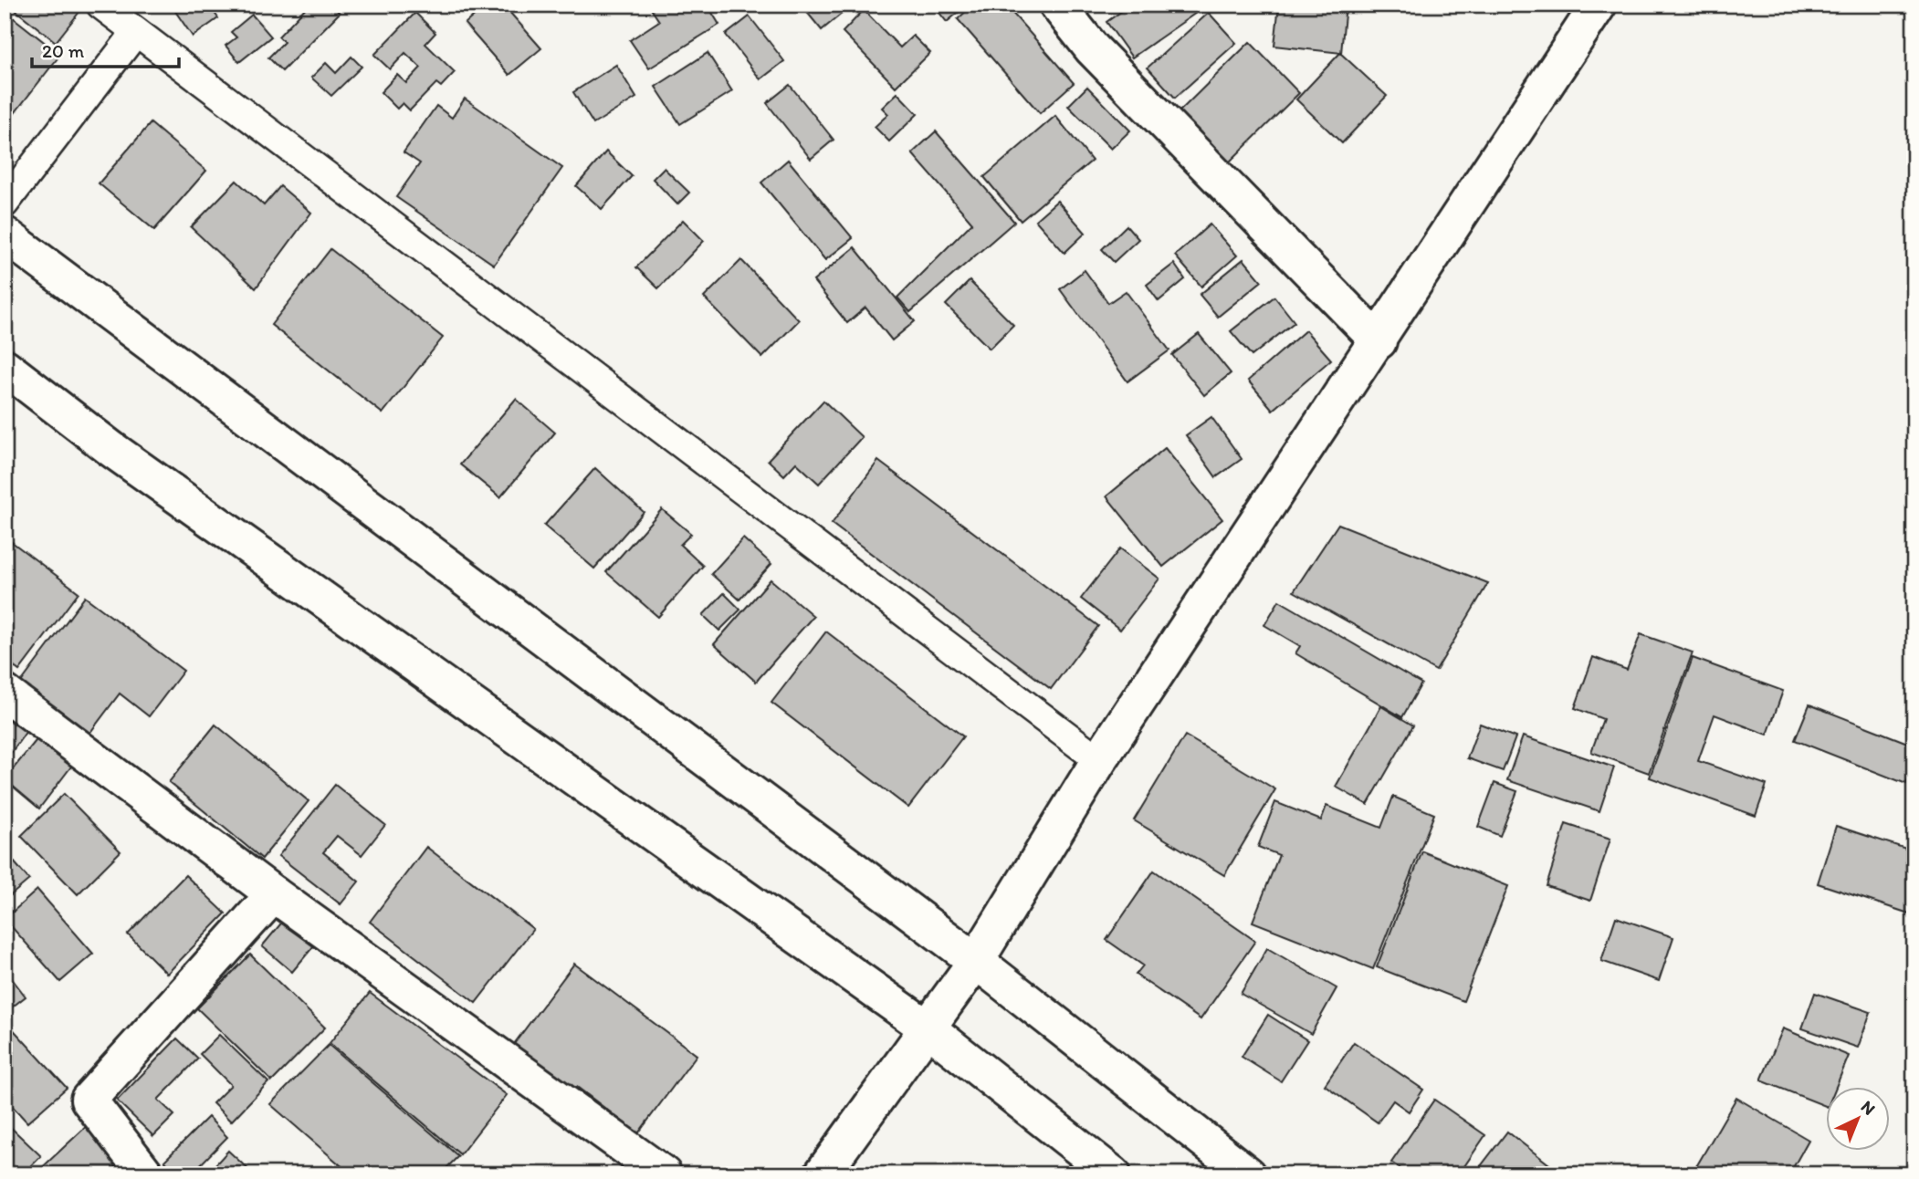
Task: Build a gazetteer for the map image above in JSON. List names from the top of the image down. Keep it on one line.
{"scale_bar":"20 m","north":"top right"}
